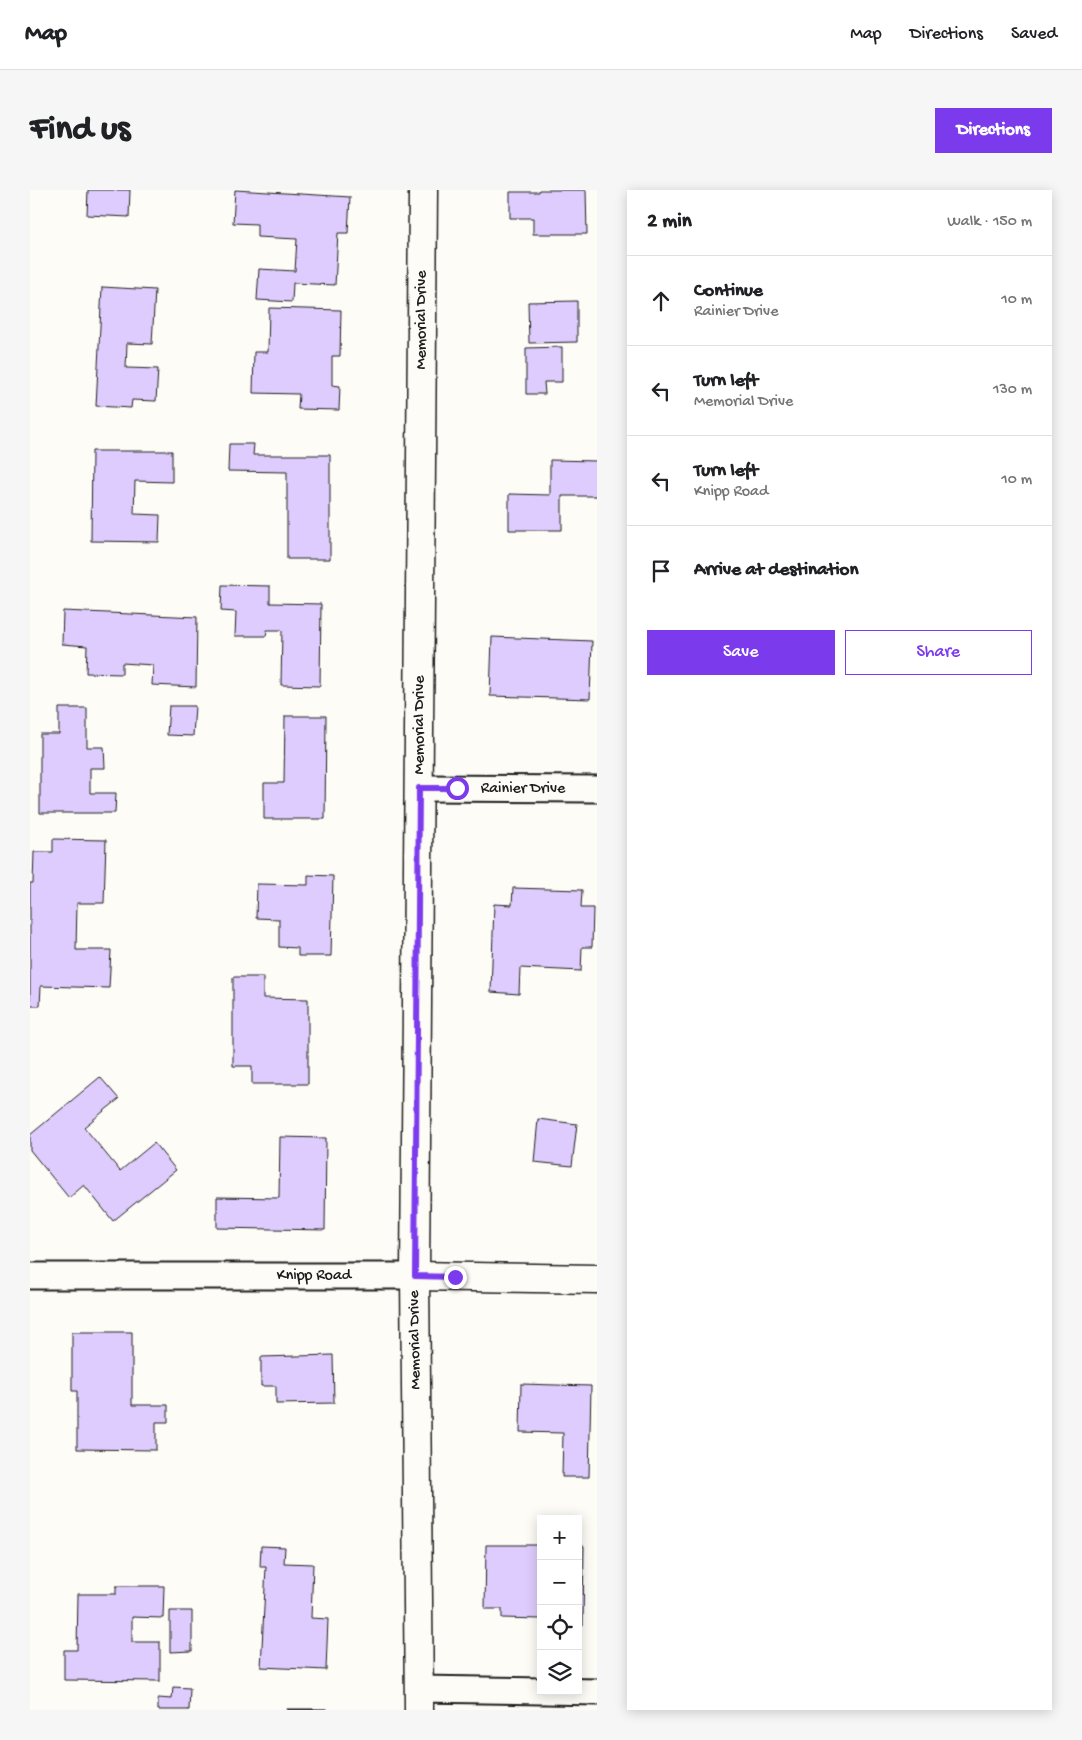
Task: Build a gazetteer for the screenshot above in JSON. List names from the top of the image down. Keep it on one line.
{"streets":{"street":["Memorial Drive","Rainier Drive","Knipp Road"]},"crossings":[["Memorial Drive","Rainier Drive"],["Memorial Drive","Knipp Road"]],"page":{"header":"Map","nav":["Map","Directions","Saved"],"buttons":["Directions",["Save","Share"]],"title":"Find us","heading":["2 min","Walk · 150 m"],"list":[["Continue","Rainier Drive","10 m"],["Turn left","Memorial Drive","130 m"],["Turn left","Knipp Road","10 m"],"Arrive at destination"],"map_buttons":["+","−"]}}
